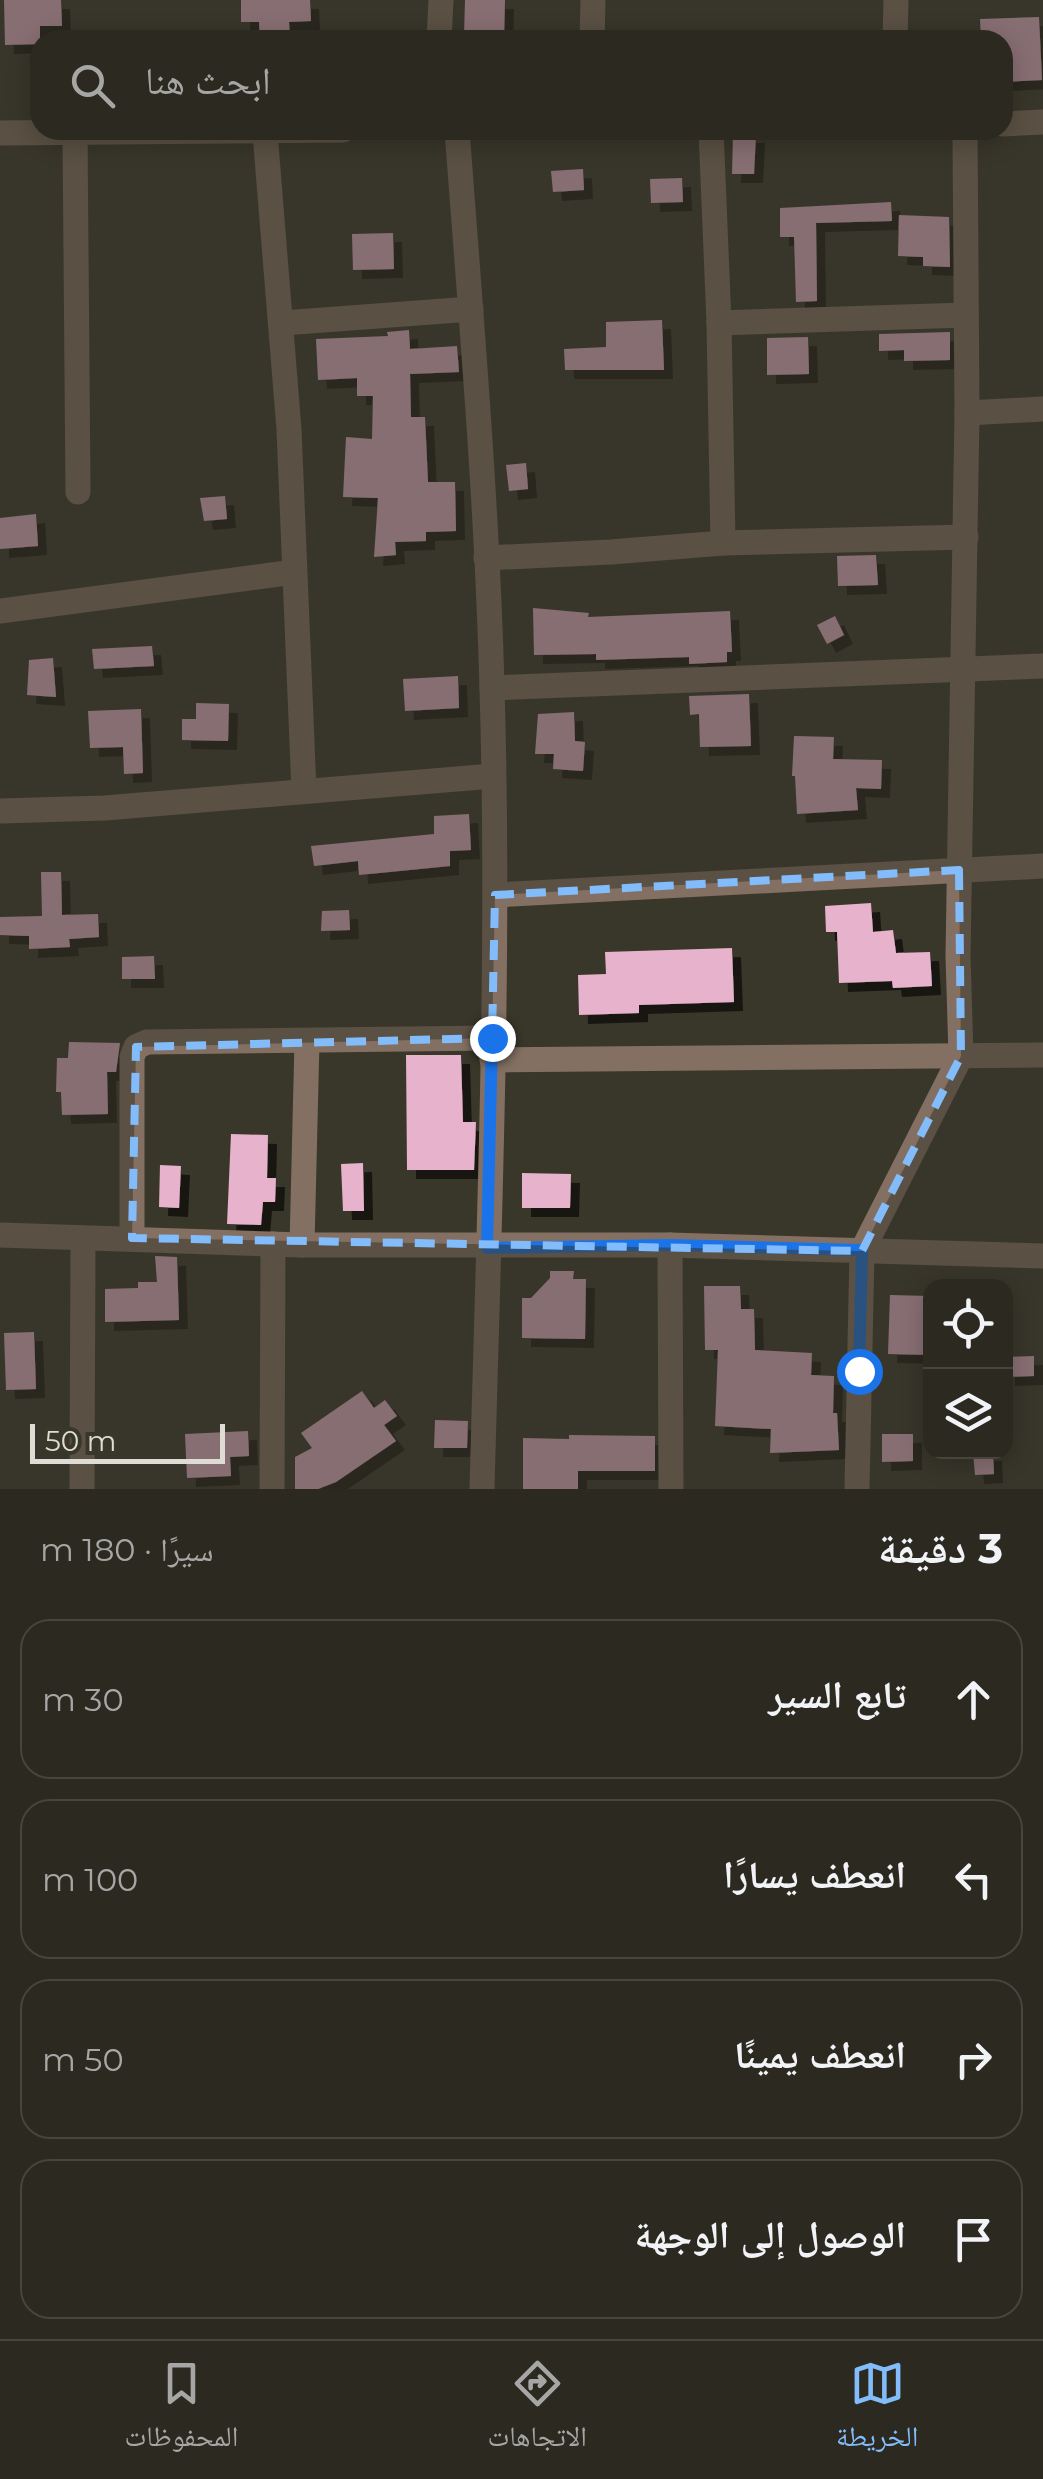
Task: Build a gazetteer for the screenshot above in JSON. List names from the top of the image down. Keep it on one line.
{"scale_bar":"50 m","page":{"search":"ابحث هنا","scale":"50 m","heading":["3 دقيقة","سيرًا · 180 m"],"list":[["تابع السير","30 m"],["انعطف يسارًا","100 m"],["انعطف يمينًا","50 m"],"الوصول إلى الوجهة"],"nav":["الخريطة","الاتجاهات","المحفوظات"]}}
